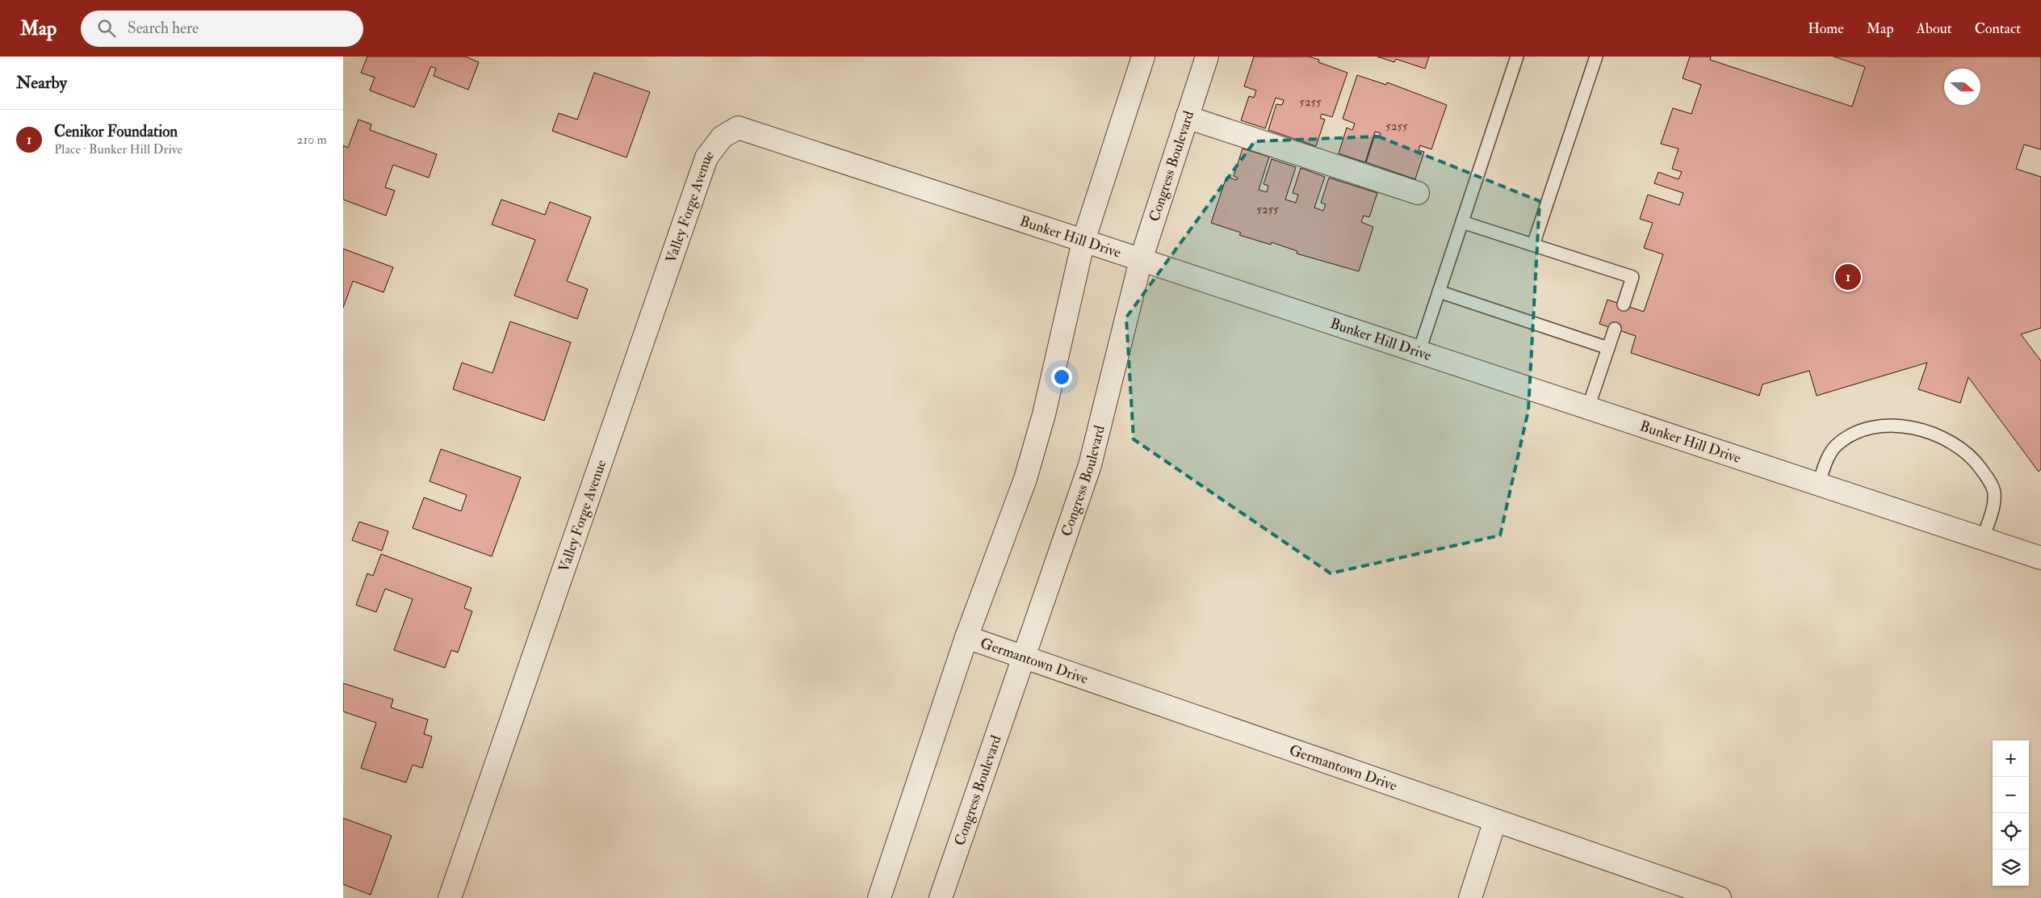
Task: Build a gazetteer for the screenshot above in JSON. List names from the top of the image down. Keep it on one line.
{"streets":{"street":["Congress Boulevard","Valley Forge Avenue","Bunker Hill Drive","Germantown Drive"]},"crossings":[["Congress Boulevard","Bunker Hill Drive"],["Congress Boulevard","Germantown Drive"],["Valley Forge Avenue","Bunker Hill Drive"]],"house_numbers":["5255","5255","5255"],"north":"right","page":{"header":"Map","search":"Search here","nav":["Home","Map","About","Contact"],"heading":"Nearby","list":[{"mark":"1","name":"Cenikor Foundation","note":"Place · Bunker Hill Drive","value":"210 m"}],"pins":"1","map_buttons":["+","−"]}}
